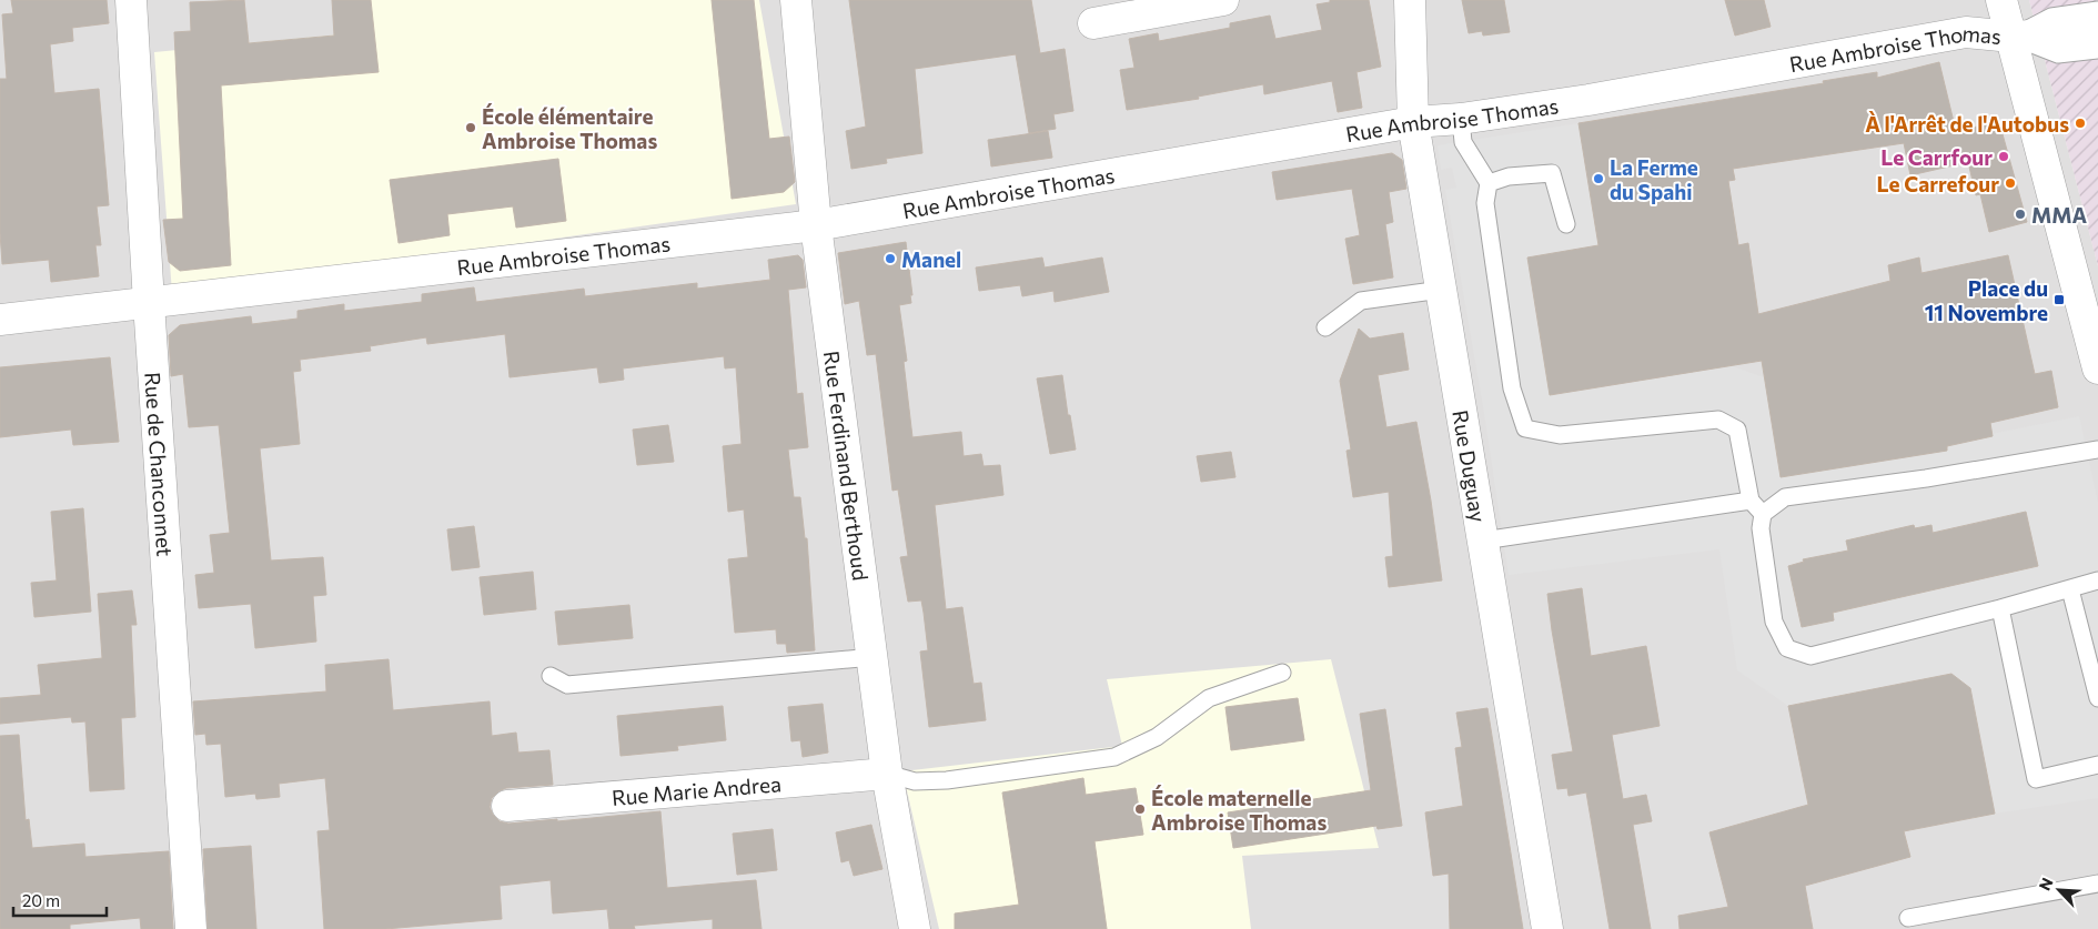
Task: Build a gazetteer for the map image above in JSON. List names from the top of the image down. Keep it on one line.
{"streets":{"street":["Rue Ambroise Thomas","Rue de Chanconnet","Rue Ferdinand Berthoud","Rue Duguay","Rue Marie Andrea"]},"crossings":[["Rue Ambroise Thomas","Rue de Chanconnet"],["Rue Ambroise Thomas","Rue Ferdinand Berthoud"],["Rue Ambroise Thomas","Rue Duguay"],["Rue Ferdinand Berthoud","Rue Marie Andrea"]],"places":{"other":["À l'Arrêt de l'Autobus","École élémentaire Ambroise Thomas","Le Carrfour","La Ferme du Spahi","Le Carrefour","MMA","Manel","École maternelle Ambroise Thomas"],"transit":["Place du 11 Novembre"]},"scale_bar":"20 m","north":"top left"}
